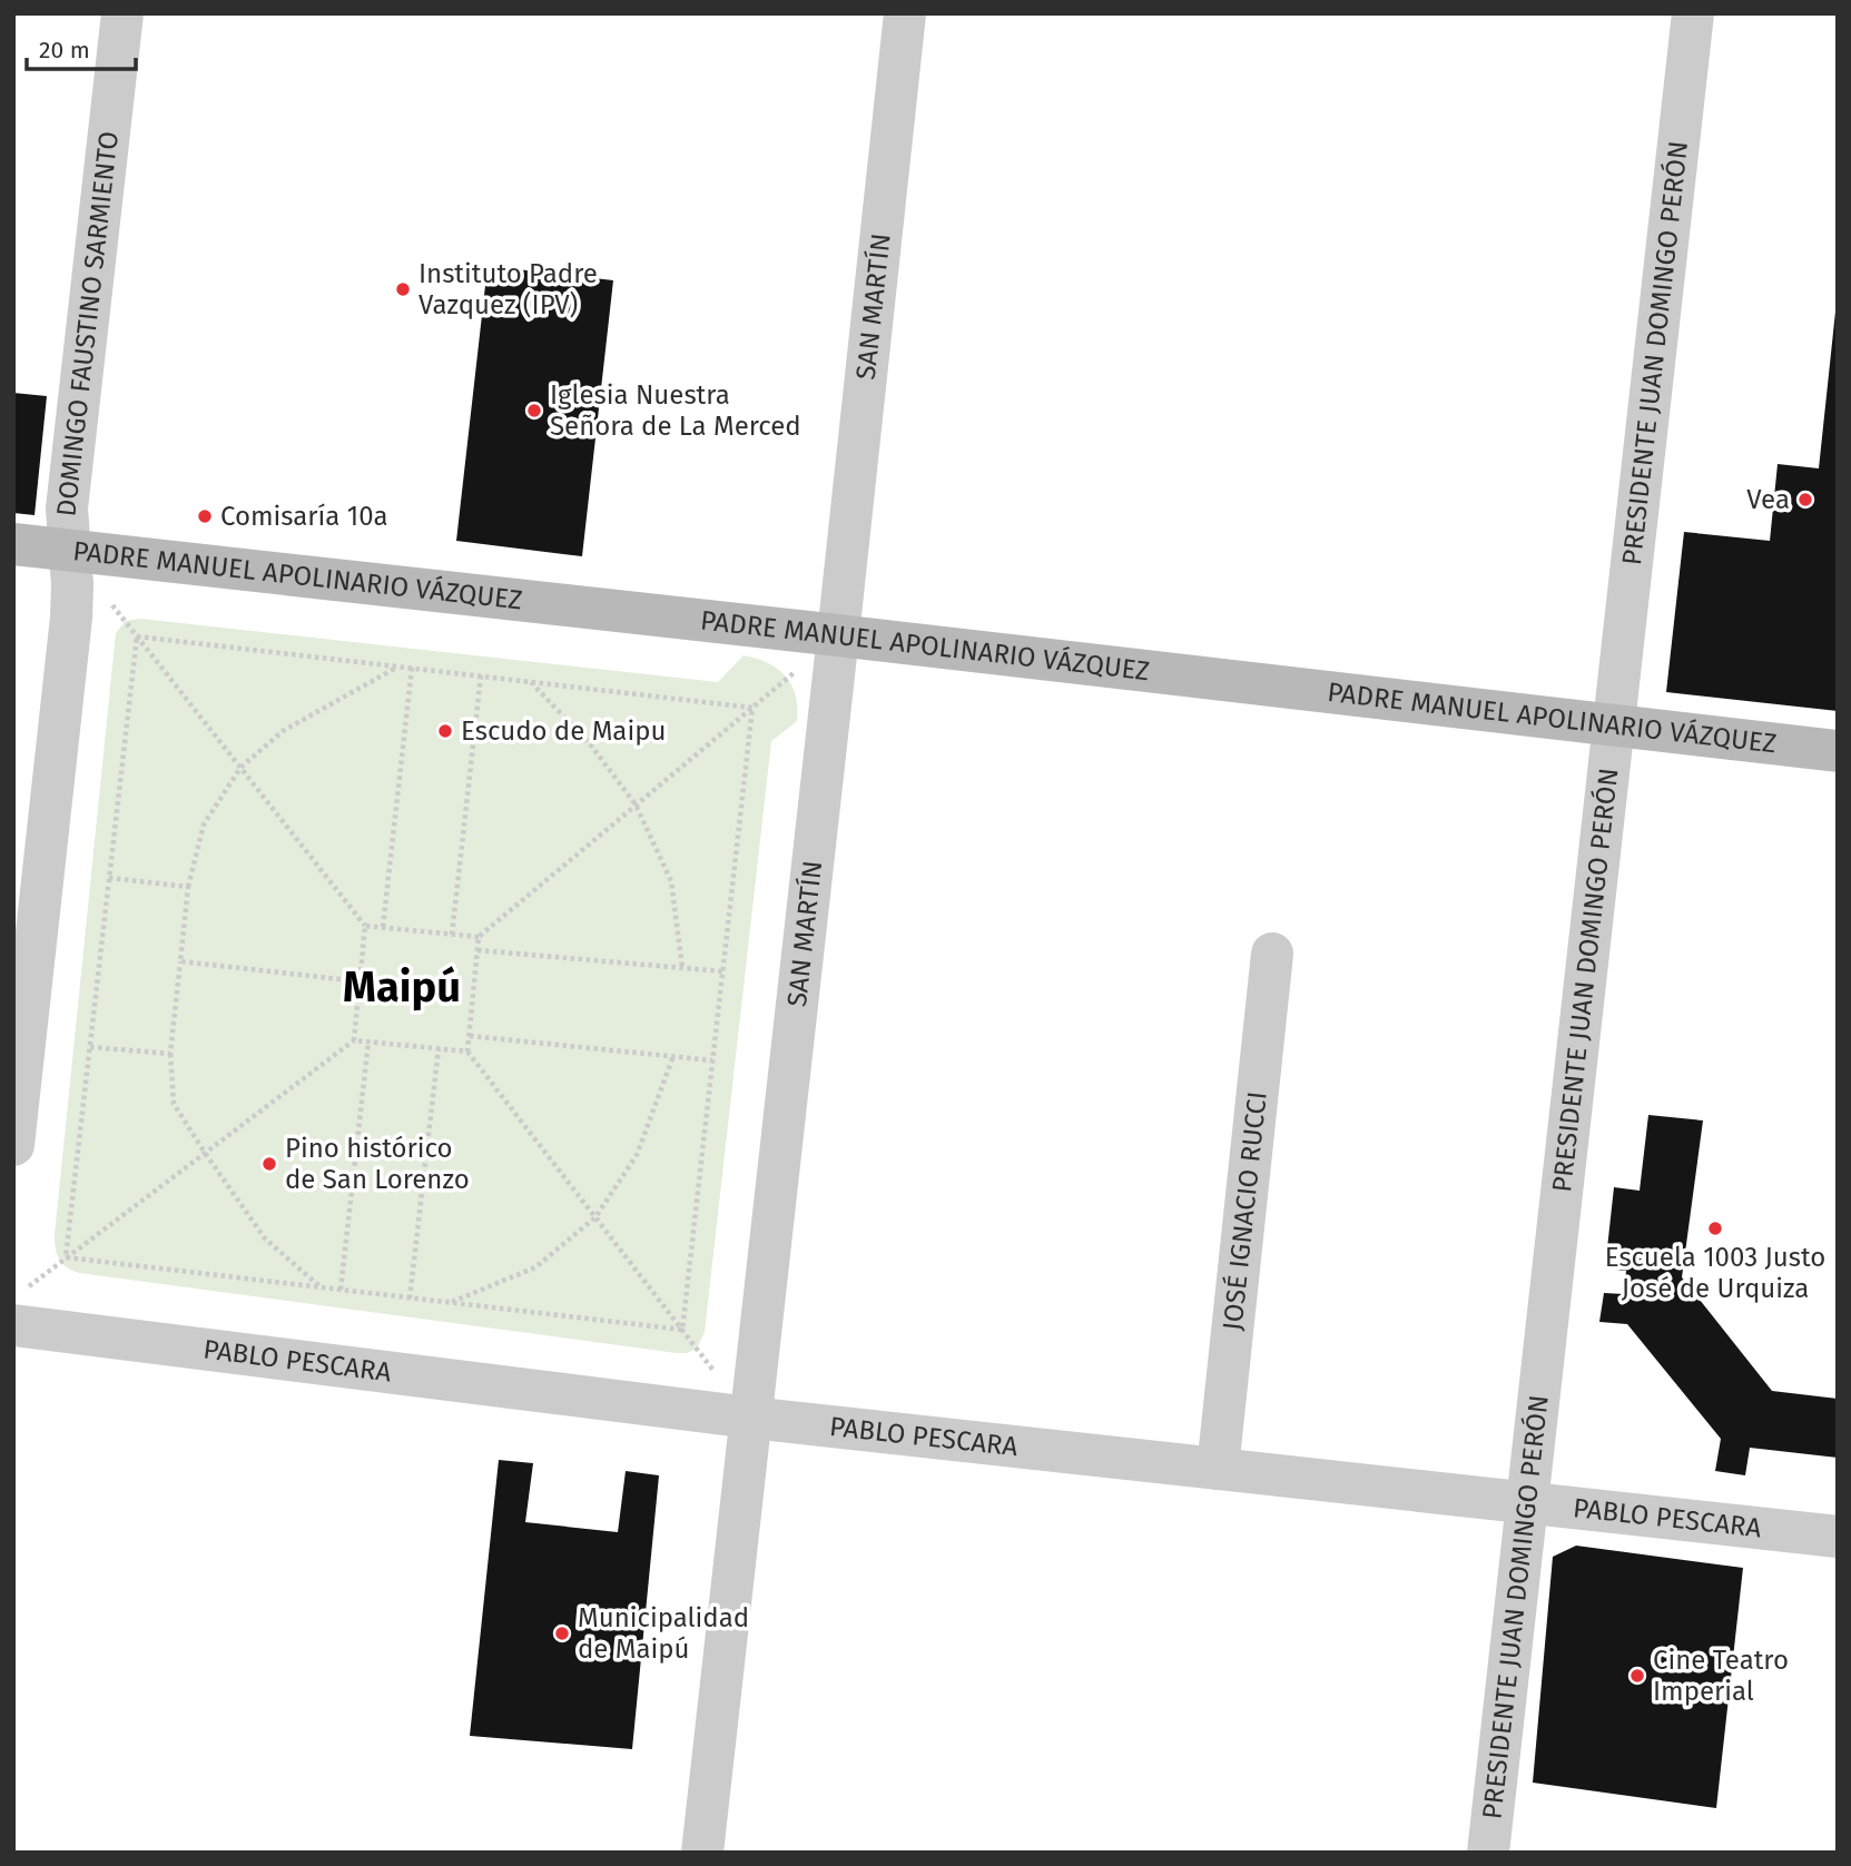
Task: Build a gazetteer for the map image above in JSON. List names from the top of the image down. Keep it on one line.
{"streets":{"main road":["PADRE MANUEL APOLINARIO VÁZQUEZ"],"street":["SAN MARTÍN","DOMINGO FAUSTINO SARMIENTO","PRESIDENTE JUAN DOMINGO PERÓN","JOSÉ IGNACIO RUCCI","PABLO PESCARA"]},"crossings":[["SAN MARTÍN","PADRE MANUEL APOLINARIO VÁZQUEZ"],["SAN MARTÍN","PABLO PESCARA"],["DOMINGO FAUSTINO SARMIENTO","PADRE MANUEL APOLINARIO VÁZQUEZ"],["PRESIDENTE JUAN DOMINGO PERÓN","PADRE MANUEL APOLINARIO VÁZQUEZ"],["PRESIDENTE JUAN DOMINGO PERÓN","PABLO PESCARA"],["JOSÉ IGNACIO RUCCI","PABLO PESCARA"]],"districts":["Maipú"],"places":["Instituto Padre Vazquez (IPV)","Iglesia Nuestra Señora de La Merced","Vea","Comisaría 10a","Escudo de Maipu","Pino histórico de San Lorenzo","Escuela 1003 Justo José de Urquiza","Municipalidad de Maipú","Cine Teatro Imperial"],"scale_bar":"20 m"}
